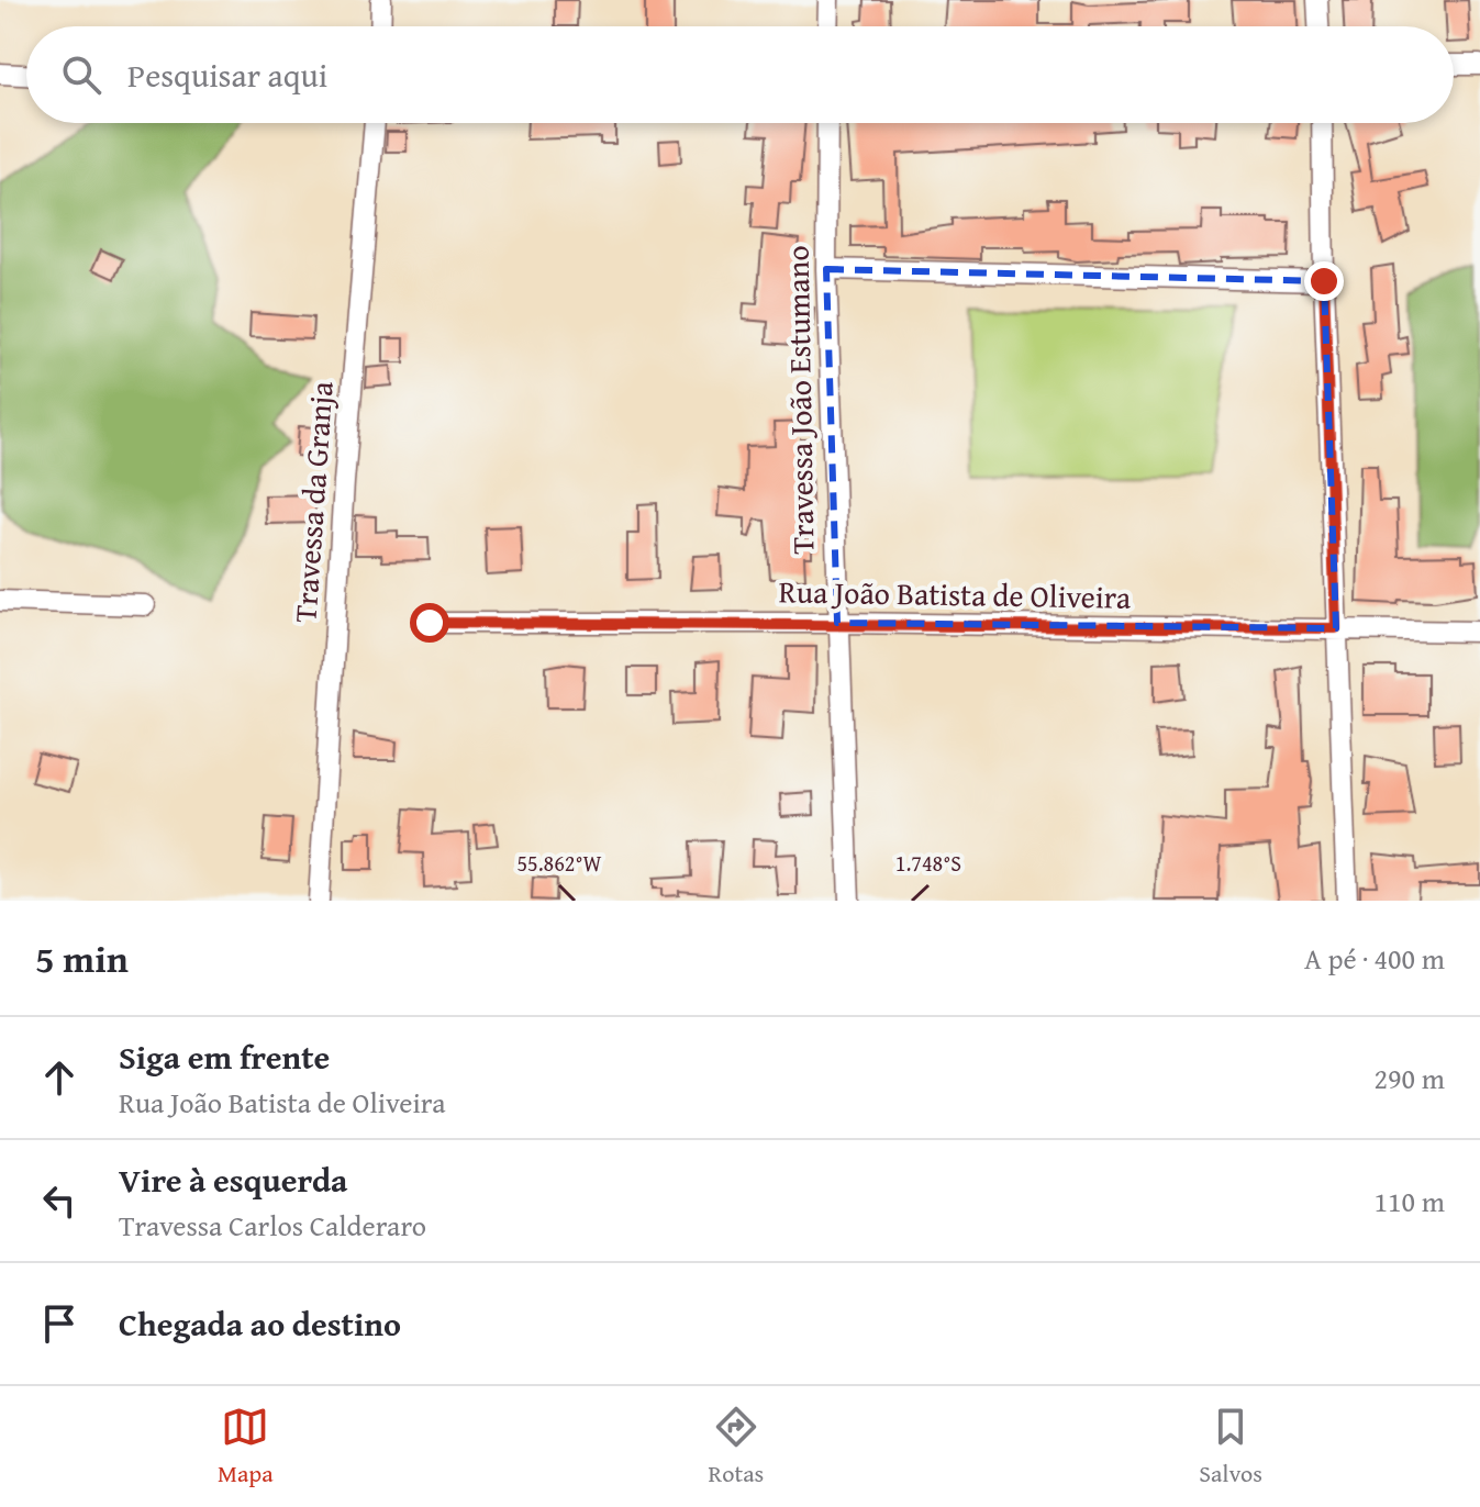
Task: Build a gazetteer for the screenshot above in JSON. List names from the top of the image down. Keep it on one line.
{"streets":{"street":["Travessa João Estumano","Travessa da Granja","Rua João Batista de Oliveira"]},"crossings":[["Travessa João Estumano","Rua João Batista de Oliveira"]],"page":{"search":"Pesquisar aqui","heading":["5 min","A pé · 400 m"],"list":[["Siga em frente","Rua João Batista de Oliveira","290 m"],["Vire à esquerda","Travessa Carlos Calderaro","110 m"],"Chegada ao destino"],"nav":["Mapa","Rotas","Salvos"]},"coordinates":["55.862°W","1.748°S"]}
